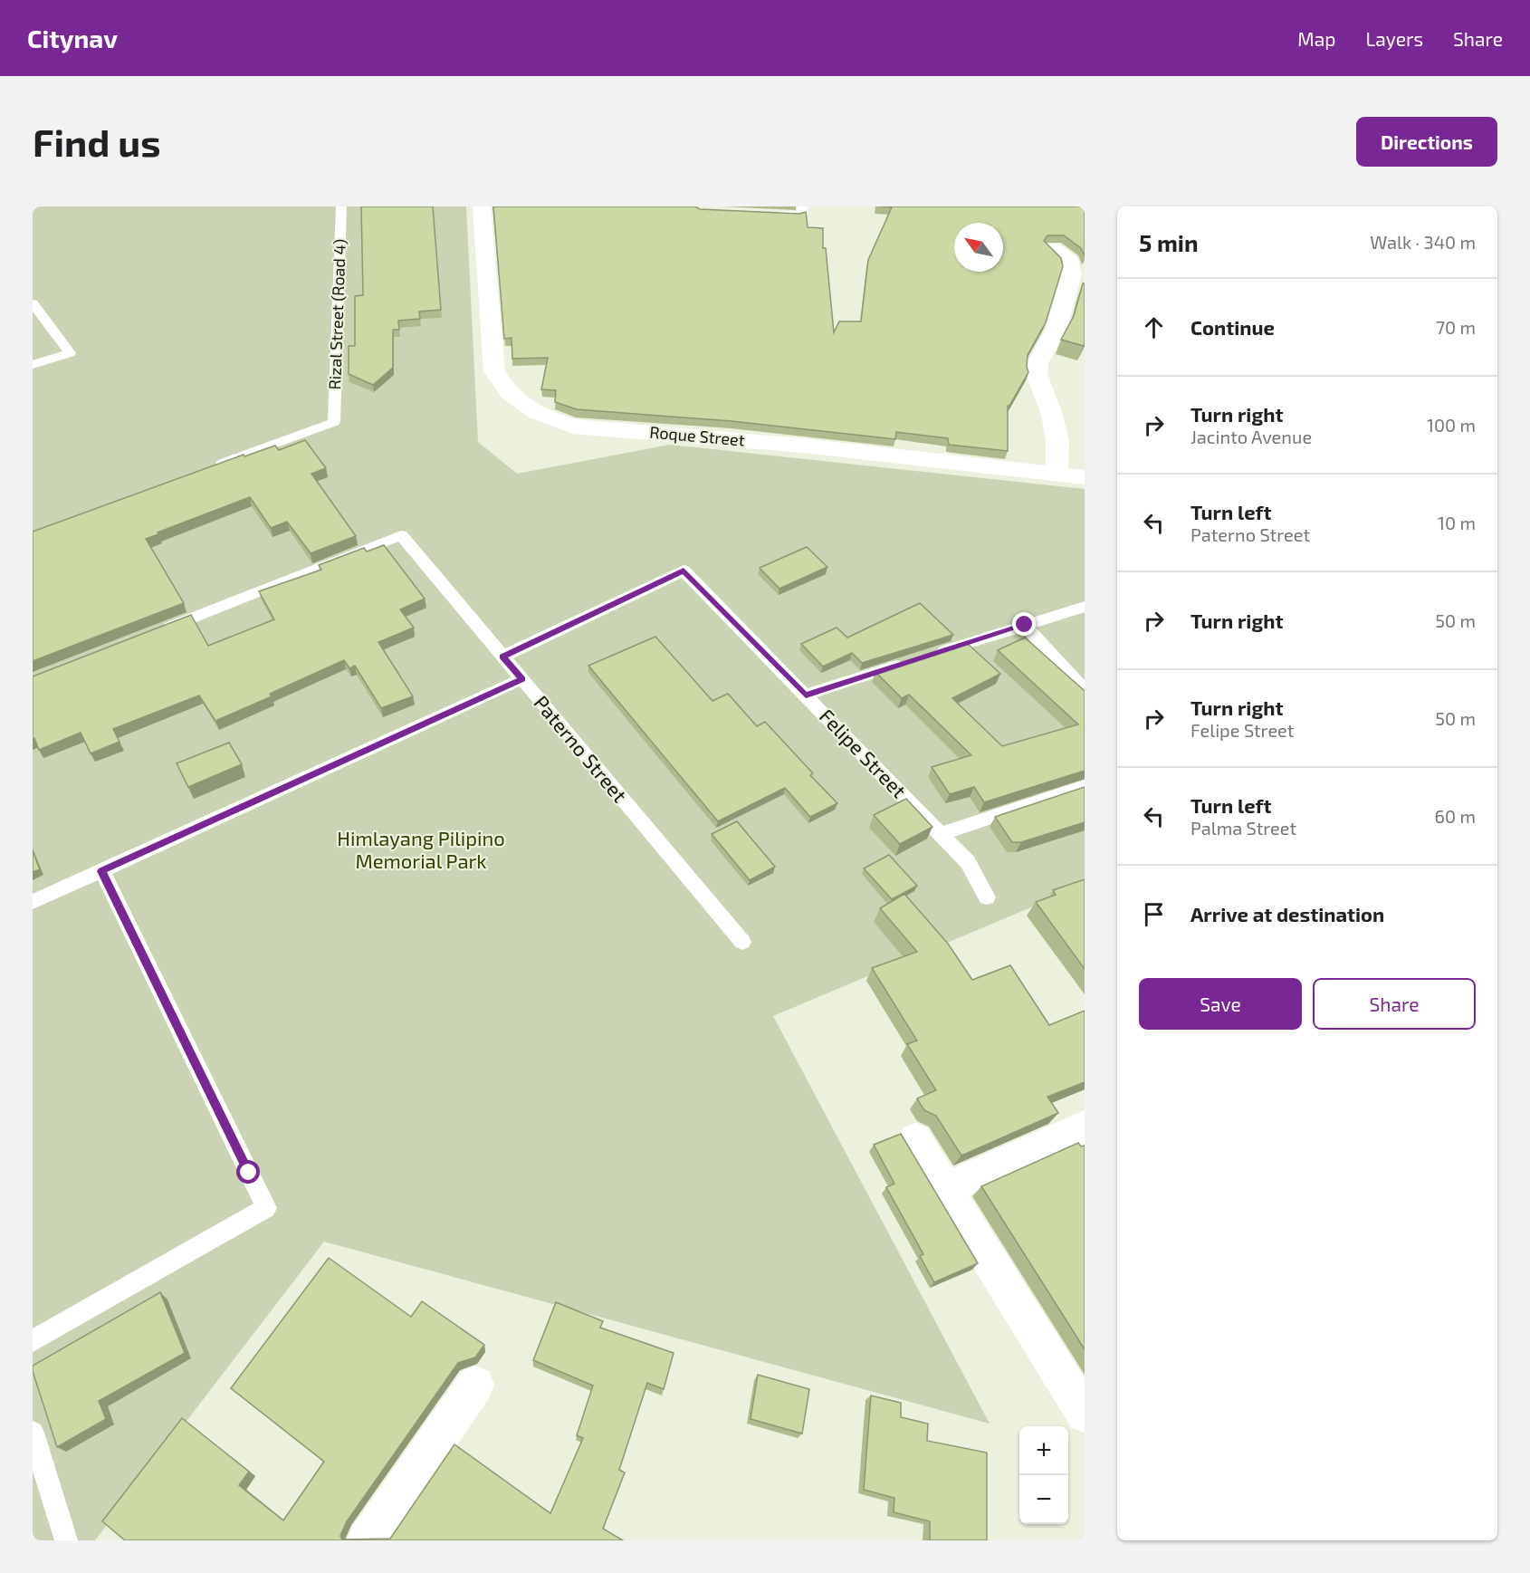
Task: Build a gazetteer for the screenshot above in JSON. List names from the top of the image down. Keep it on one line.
{"streets":{"street":["Roque Street"],"lane":["Rizal Street (Road 4)","Paterno Street","Felipe Street"]},"crossings":[["Paterno Street","Felipe Street"]],"parks":["Himlayang Pilipino Memorial Park"],"north":"top left","page":{"header":"Citynav","nav":["Map","Layers","Share"],"buttons":["Directions",["Save","Share"]],"title":"Find us","heading":["5 min","Walk · 340 m"],"list":[["Continue","70 m"],["Turn right","Jacinto Avenue","100 m"],["Turn left","Paterno Street","10 m"],["Turn right","50 m"],["Turn right","Felipe Street","50 m"],["Turn left","Palma Street","60 m"],"Arrive at destination"],"map_buttons":["+","−"]}}
